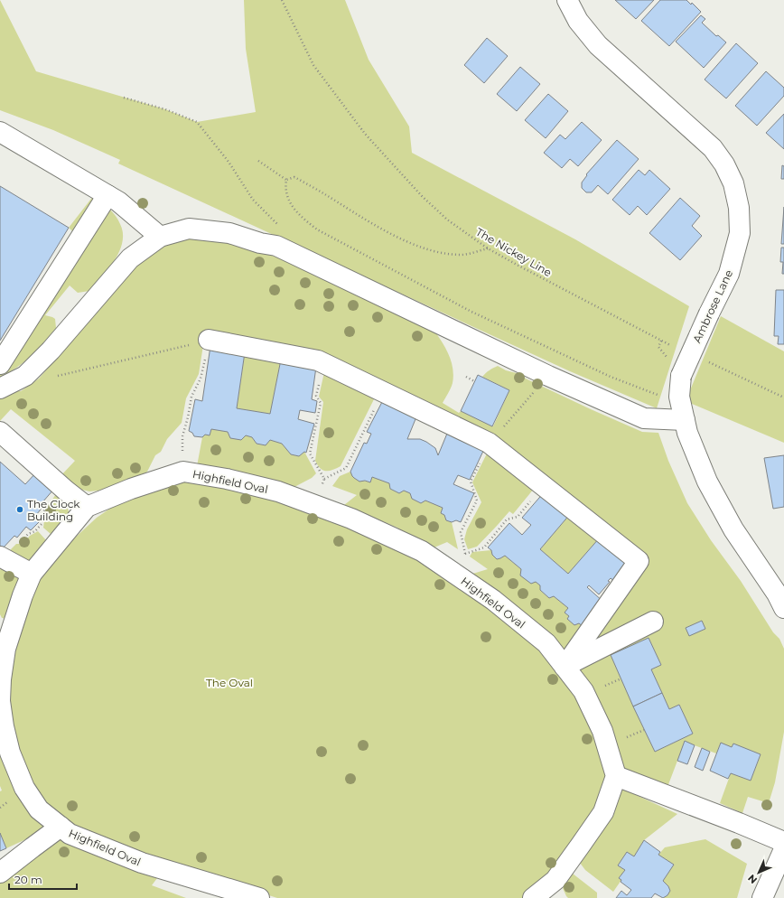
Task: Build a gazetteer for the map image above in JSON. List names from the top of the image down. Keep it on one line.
{"streets":{"street":["Ambrose Lane","Highfield Oval"],"path":["The Nickey Line"]},"parks":["The Oval"],"places":["The Clock Building"],"scale_bar":"20 m","north":"bottom left"}
